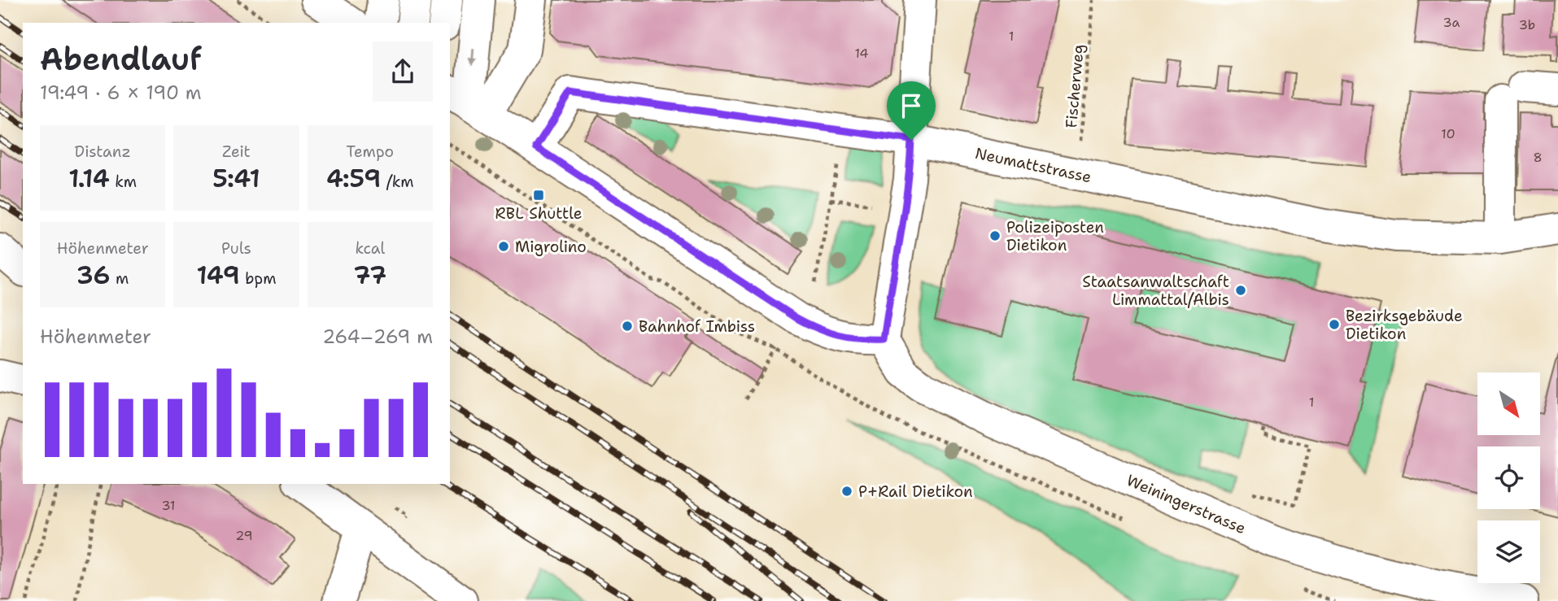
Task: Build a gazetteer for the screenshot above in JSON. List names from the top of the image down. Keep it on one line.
{"streets":{"street":["Neumattstrasse","Weiningerstrasse"],"path":["Fischerweg"]},"crossings":[["Fischerweg","Neumattstrasse"]],"places":{"transit":["RBL Shuttle"],"other":["Polizeiposten Dietikon","Migrolino","Staatsanwaltschaft Limmattal/Albis","Bezirksgebäude Dietikon","Bahnhof Imbiss","P+Rail Dietikon"]},"house_numbers":["3a","3b","1","14","10","8","1","31","29"],"north":"bottom right","page":{"heading":["Abendlauf","19:49 · 6 × 190 m"],"stats":[["Distanz","1.14 km"],["Zeit","5:41"],["Tempo","4:59 /km"],["Höhenmeter","36 m"],["Puls","149 bpm"],["kcal","77"]],"chart":["Höhenmeter","264–269 m"]}}
